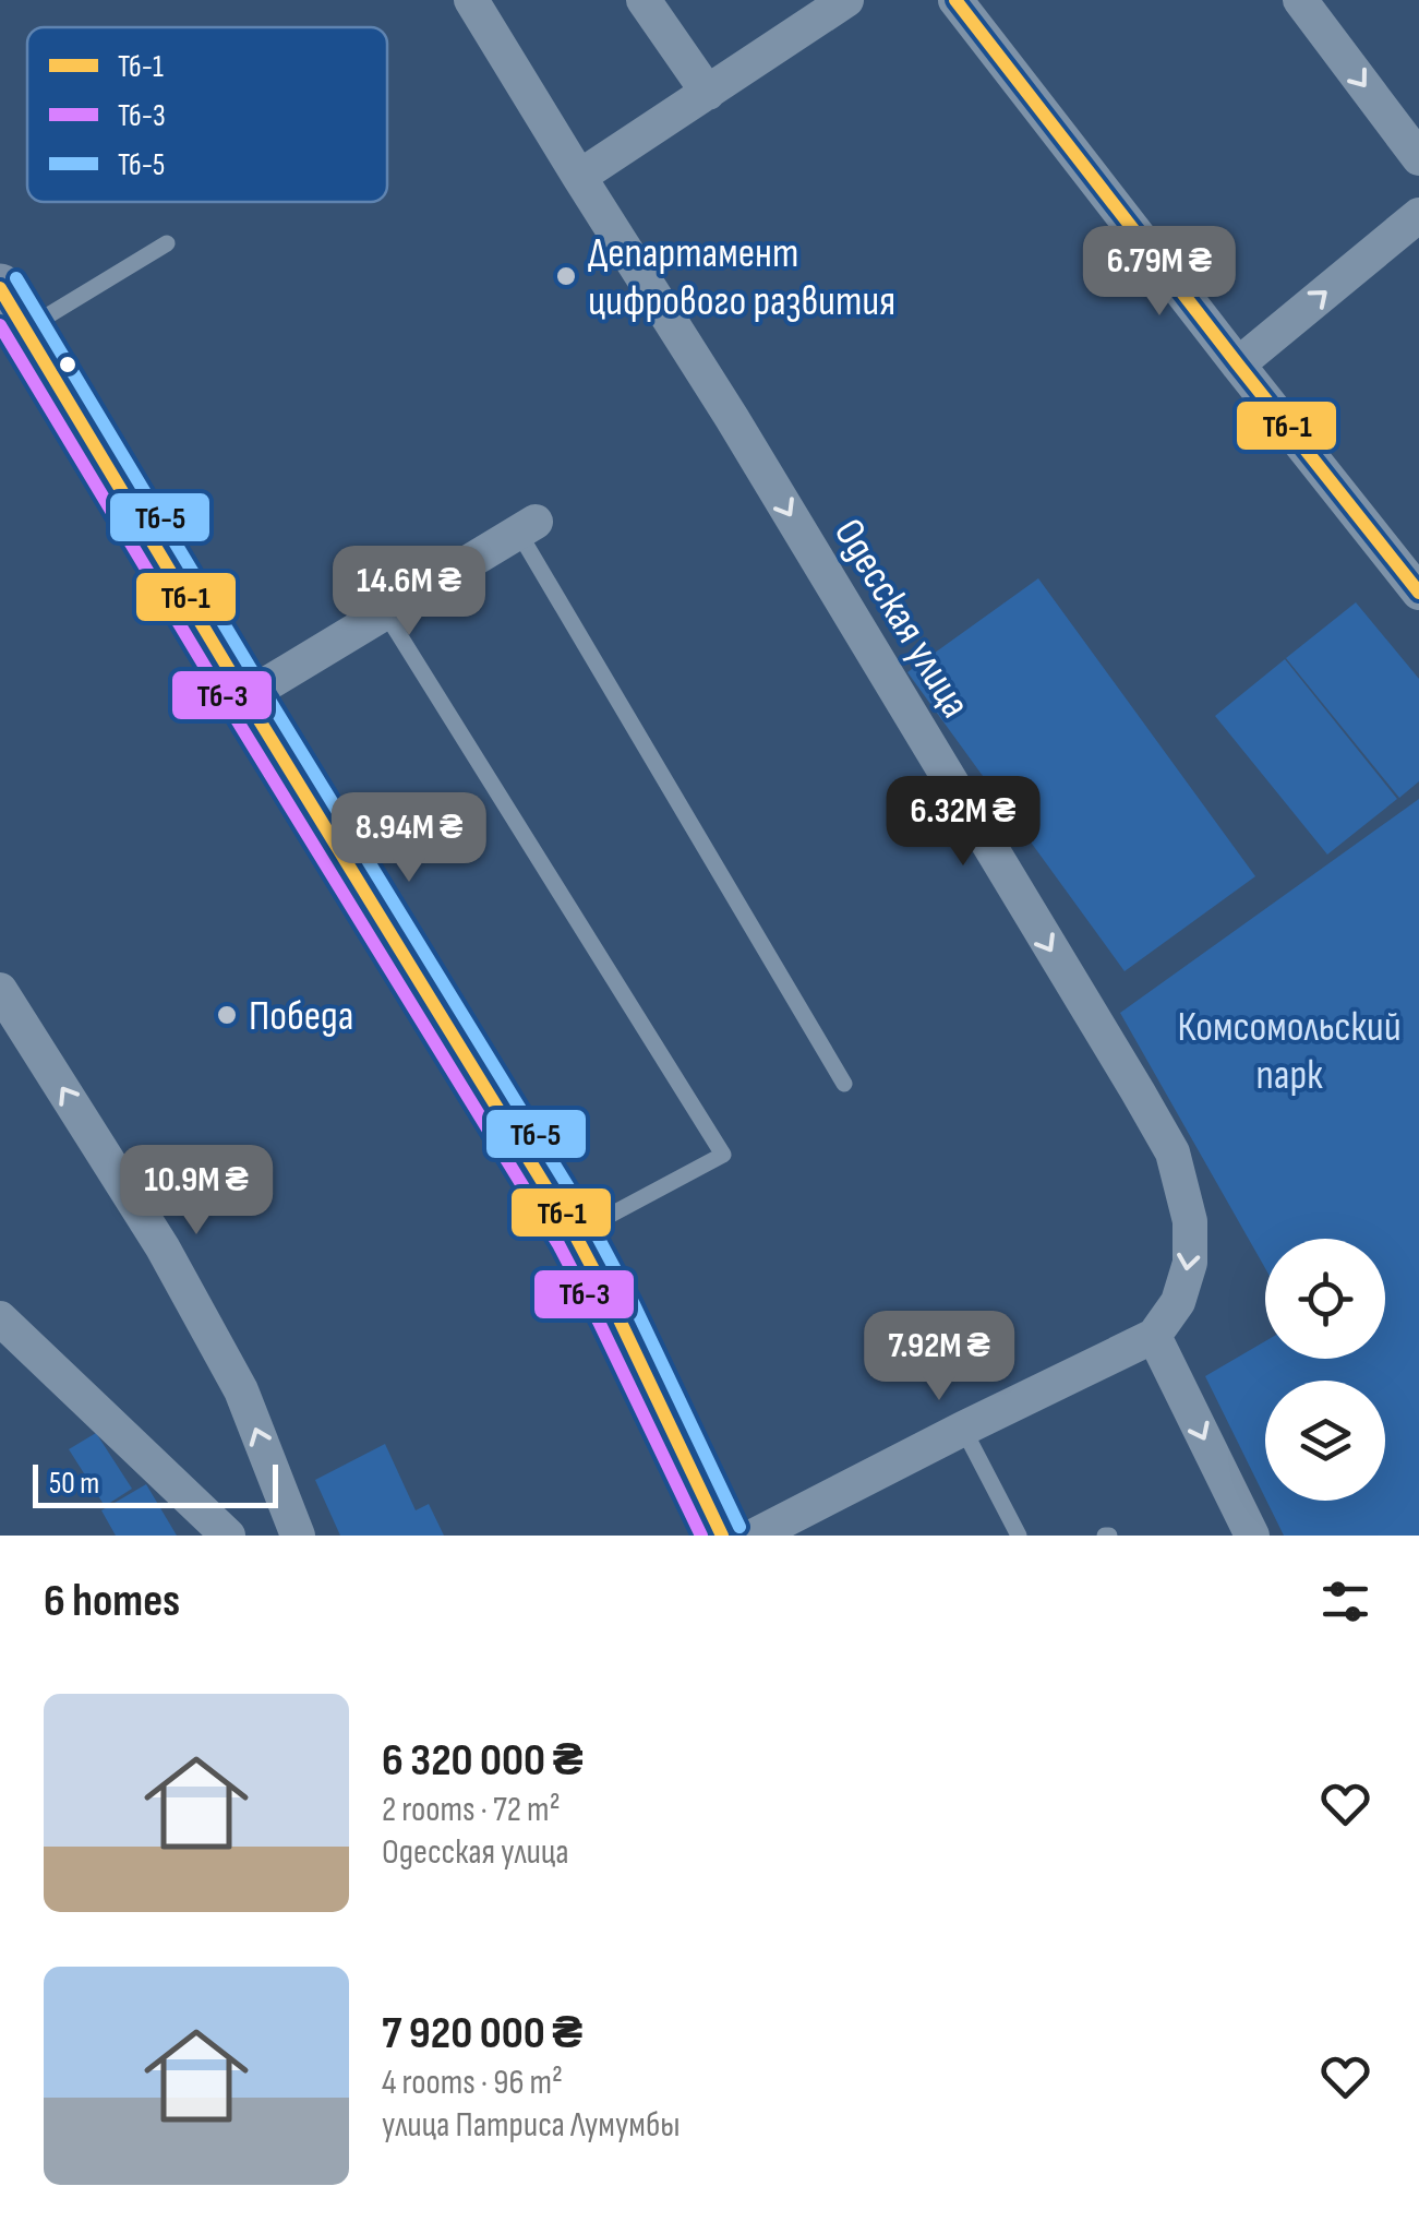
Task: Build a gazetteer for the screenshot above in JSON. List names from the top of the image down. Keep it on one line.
{"streets":{"street":["Одесская улица"]},"one_way":["Одесская улица"],"parks":["Комсомольский парк"],"places":["Департамент цифрового развития","Победа"],"lines":["transit line Тб-1","transit line Тб-5","transit line Тб-3"],"legend":["Тб-1","Тб-3","Тб-5"],"scale_bar":"50 m","page":{"price":["6.79M ₴","14.6M ₴","6.32M ₴","8.94M ₴","10.9M ₴","7.92M ₴"],"scale":"50 m","heading":"6 homes","list":[{"name":"6 320 000 ₴","note":"2 rooms · 72 m² · Одесская улица"},{"name":"7 920 000 ₴","note":"4 rooms · 96 m² · улица Патриса Лумумбы"}]}}
